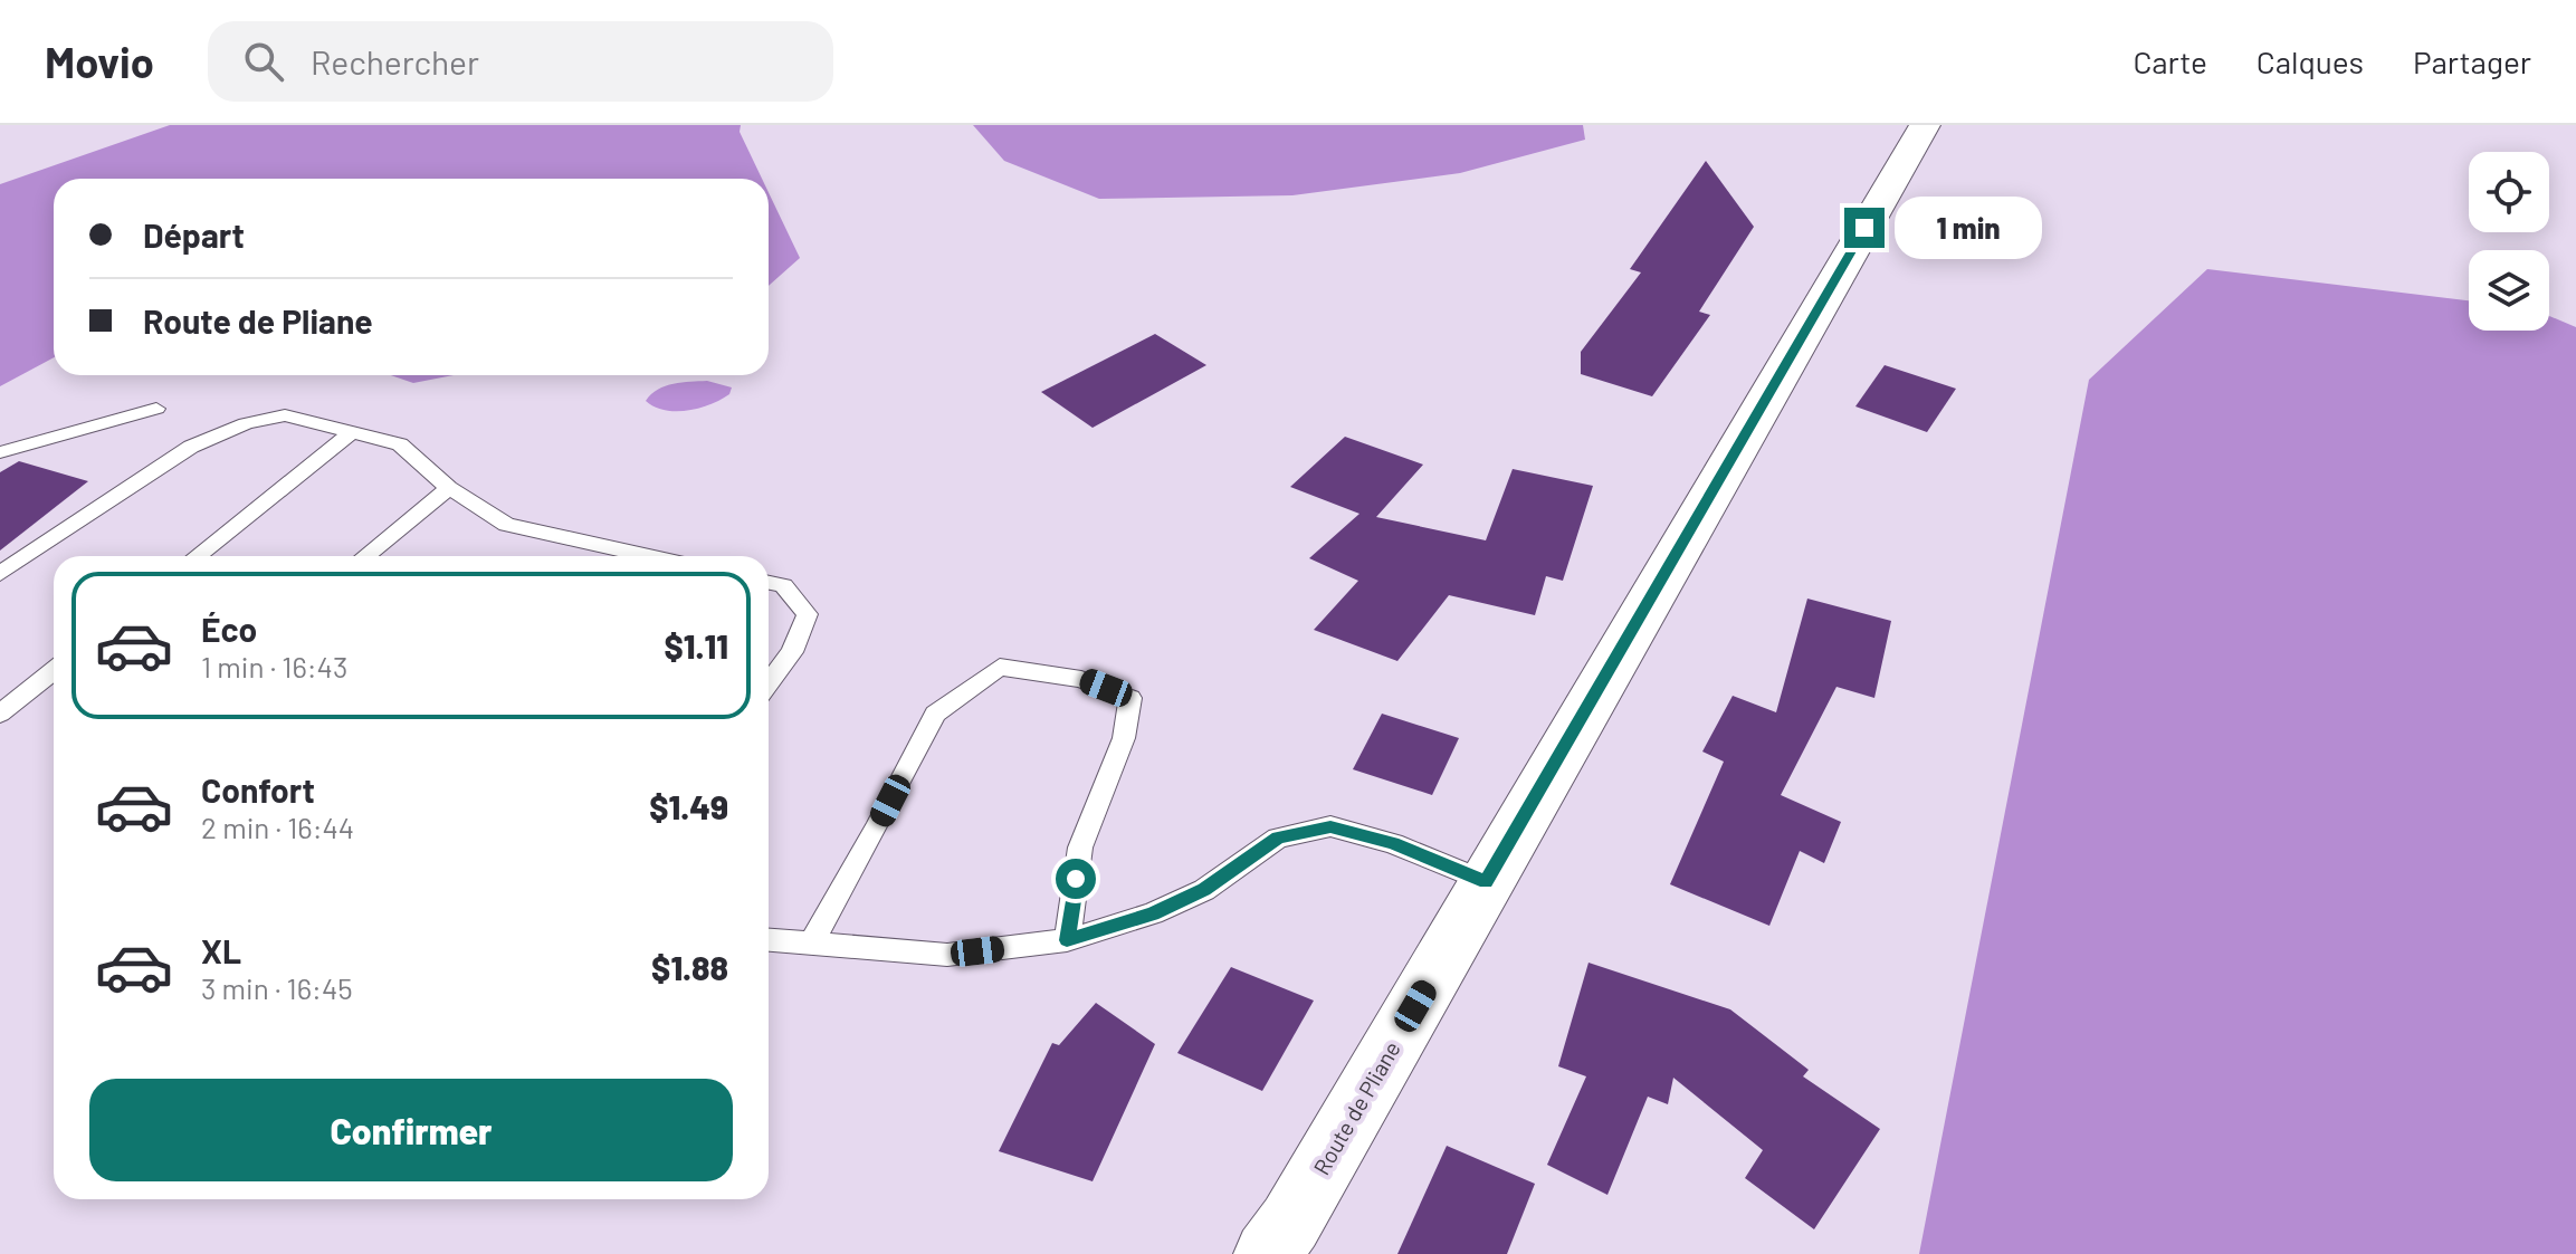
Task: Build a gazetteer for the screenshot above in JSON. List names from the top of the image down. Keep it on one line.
{"streets":{"street":["Route de Pliane"]},"page":{"header":"Movio","search":"Rechercher","nav":["Carte","Calques","Partager"],"banner":["Départ","Route de Pliane"],"bubble":"1 min","list":[{"name":"Éco","note":"1 min · 16:43","value":"$1.11"},{"name":"Confort","note":"2 min · 16:44","value":"$1.49"},{"name":"XL","note":"3 min · 16:45","value":"$1.88"}],"buttons":"Confirmer"}}
